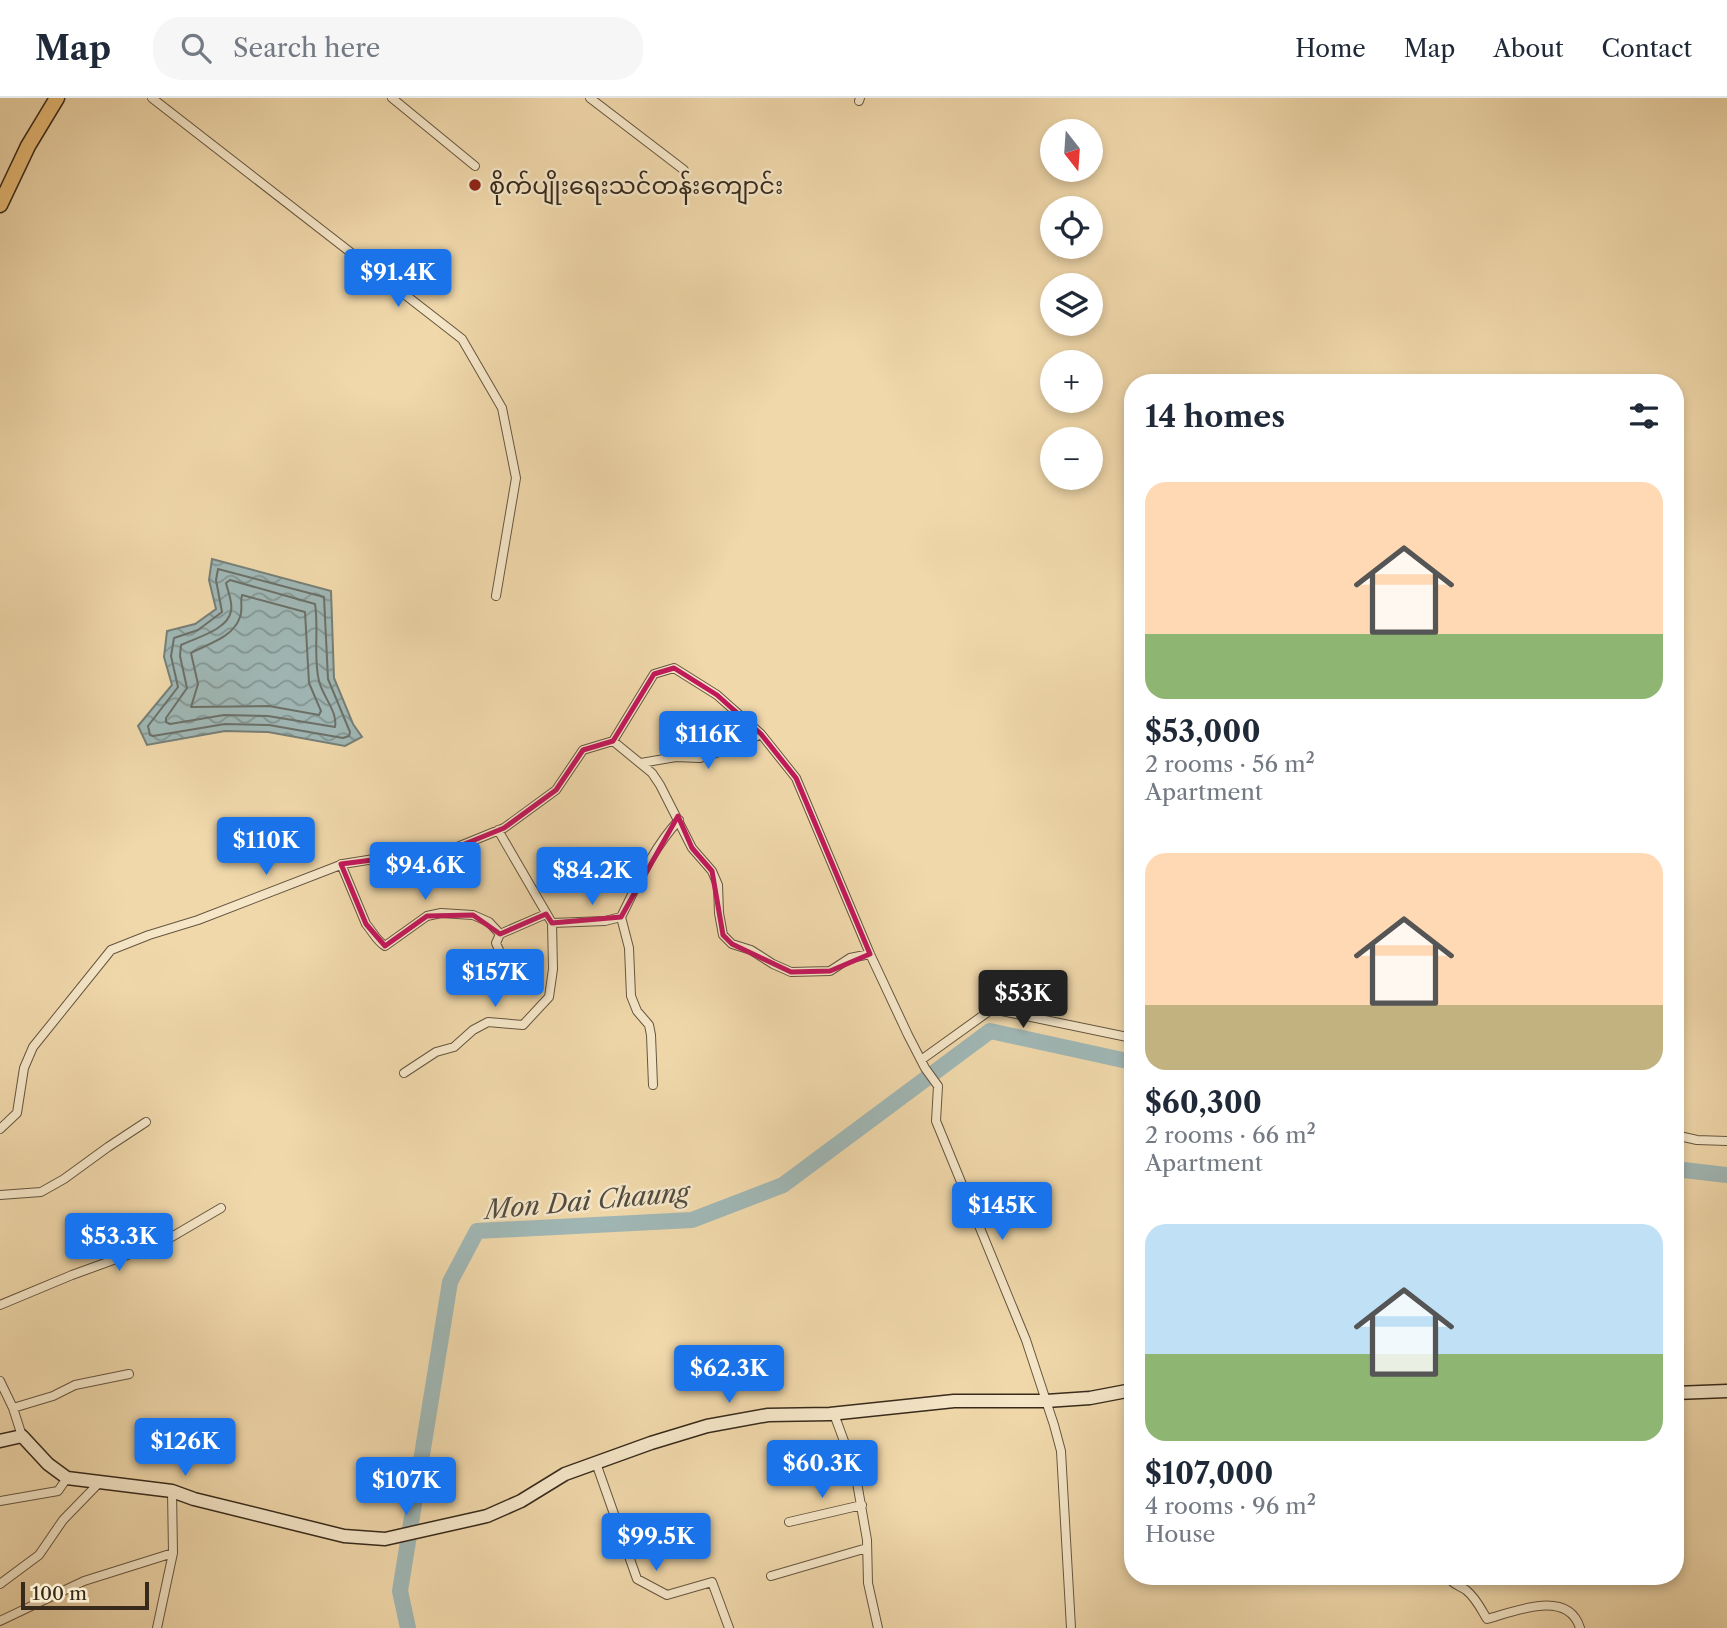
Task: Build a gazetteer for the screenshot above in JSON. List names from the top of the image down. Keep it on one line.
{"water":["Mon Dai Chaung"],"places":["စိုက်ပျိုးရေးသင်တန်းကျောင်း"],"scale_bar":"100 m","north":"bottom","page":{"header":"Map","search":"Search here","nav":["Home","Map","About","Contact"],"map_buttons":["+","−"],"price":["$91.4K","$116K","$110K","$94.6K","$84.2K","$157K","$53K","$145K","$53.3K","$62.3K","$126K","$60.3K","$107K","$99.5K"],"heading":"14 homes","list":[{"name":"$53,000","note":"2 rooms · 56 m² · Apartment"},{"name":"$60,300","note":"2 rooms · 66 m² · Apartment"},{"name":"$107,000","note":"4 rooms · 96 m² · House"}],"scale":"100 m"}}
